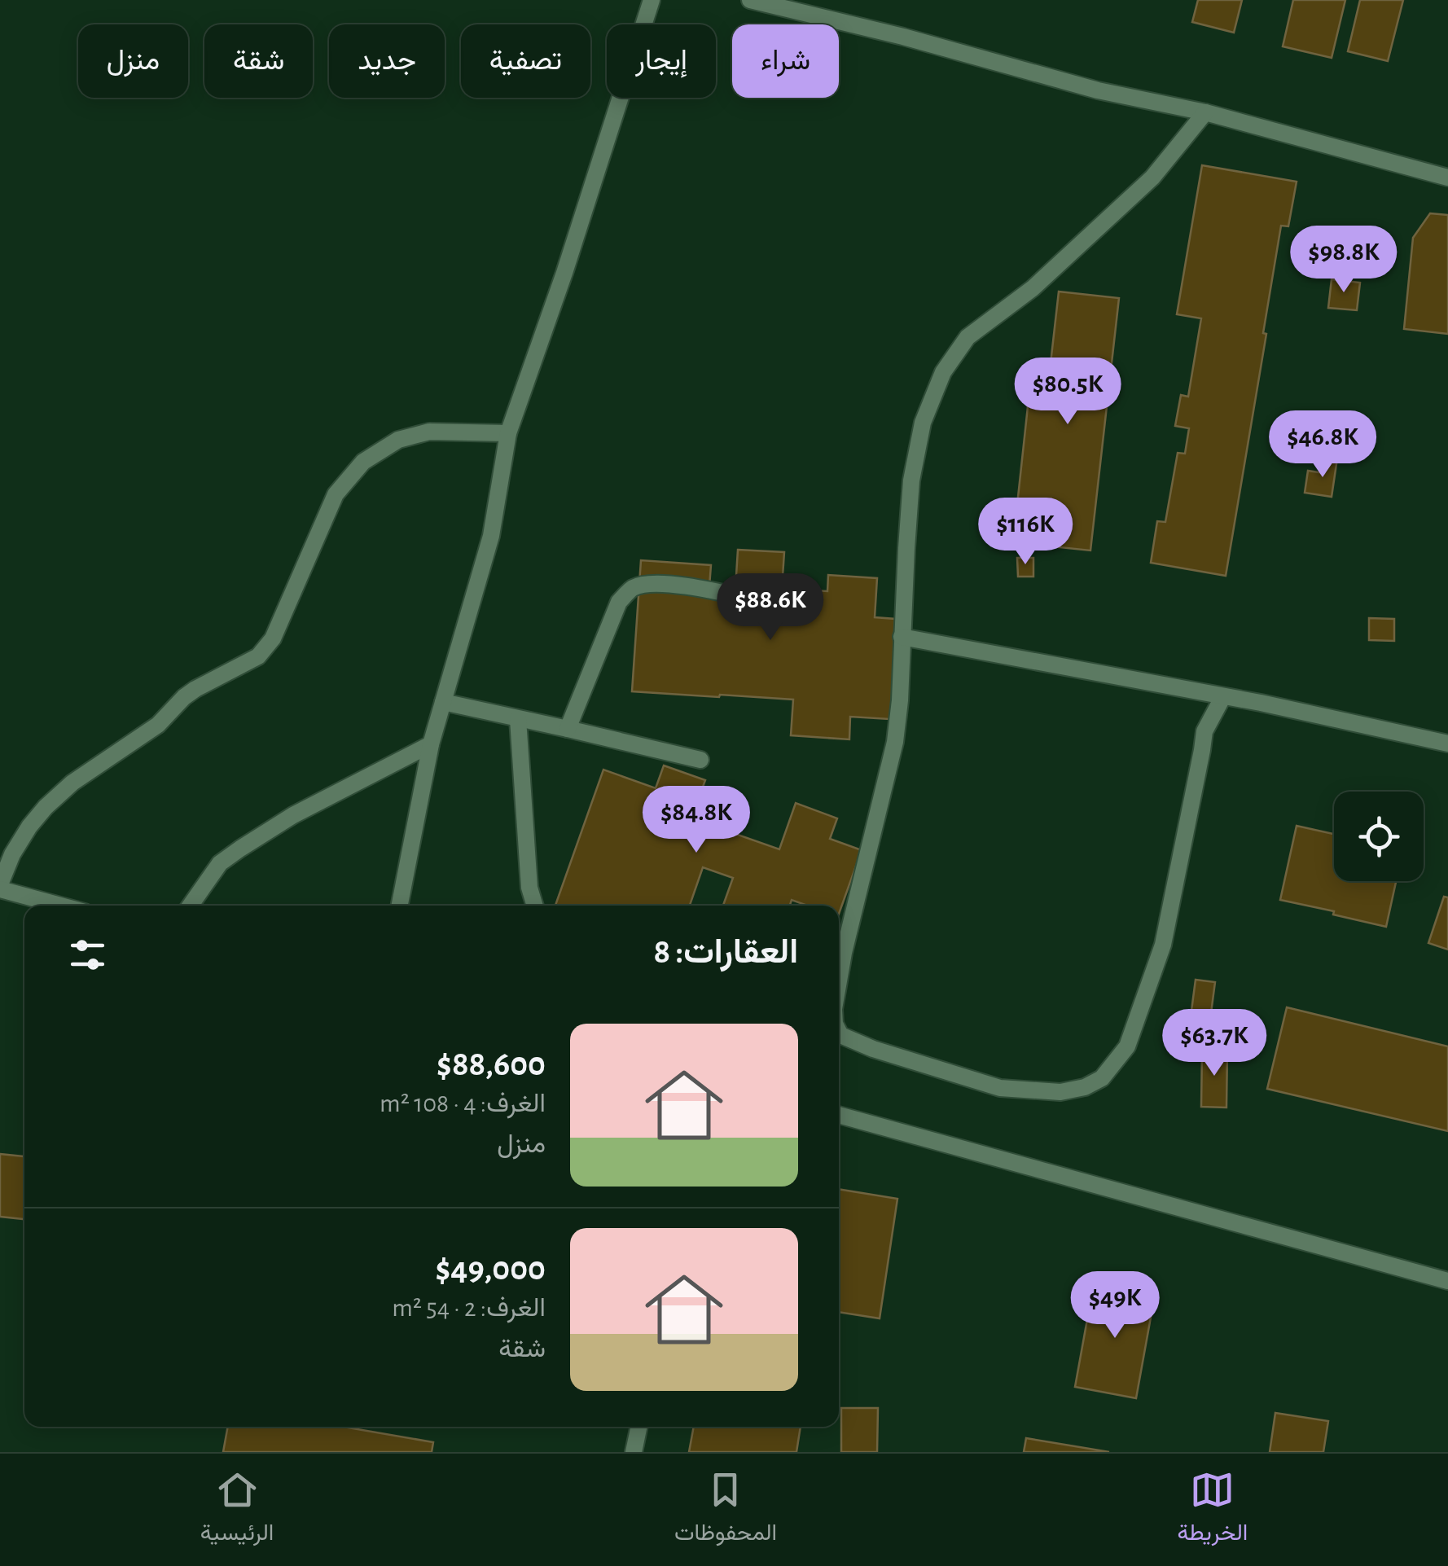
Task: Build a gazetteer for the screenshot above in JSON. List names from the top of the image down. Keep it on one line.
{"page":{"chip":["شراء","إيجار","تصفية","جديد","شقة","منزل"],"price":["$98.8K","$80.5K","$46.8K","$116K","$88.6K","$84.8K","$63.7K","$49K"],"heading":"العقارات: 8","list":[{"name":"$88,600","note":"الغرف: 4 · 108 m² · منزل"},{"name":"$49,000","note":"الغرف: 2 · 54 m² · شقة"}],"tabs":["الخريطة","المحفوظات","الرئيسية"]}}
